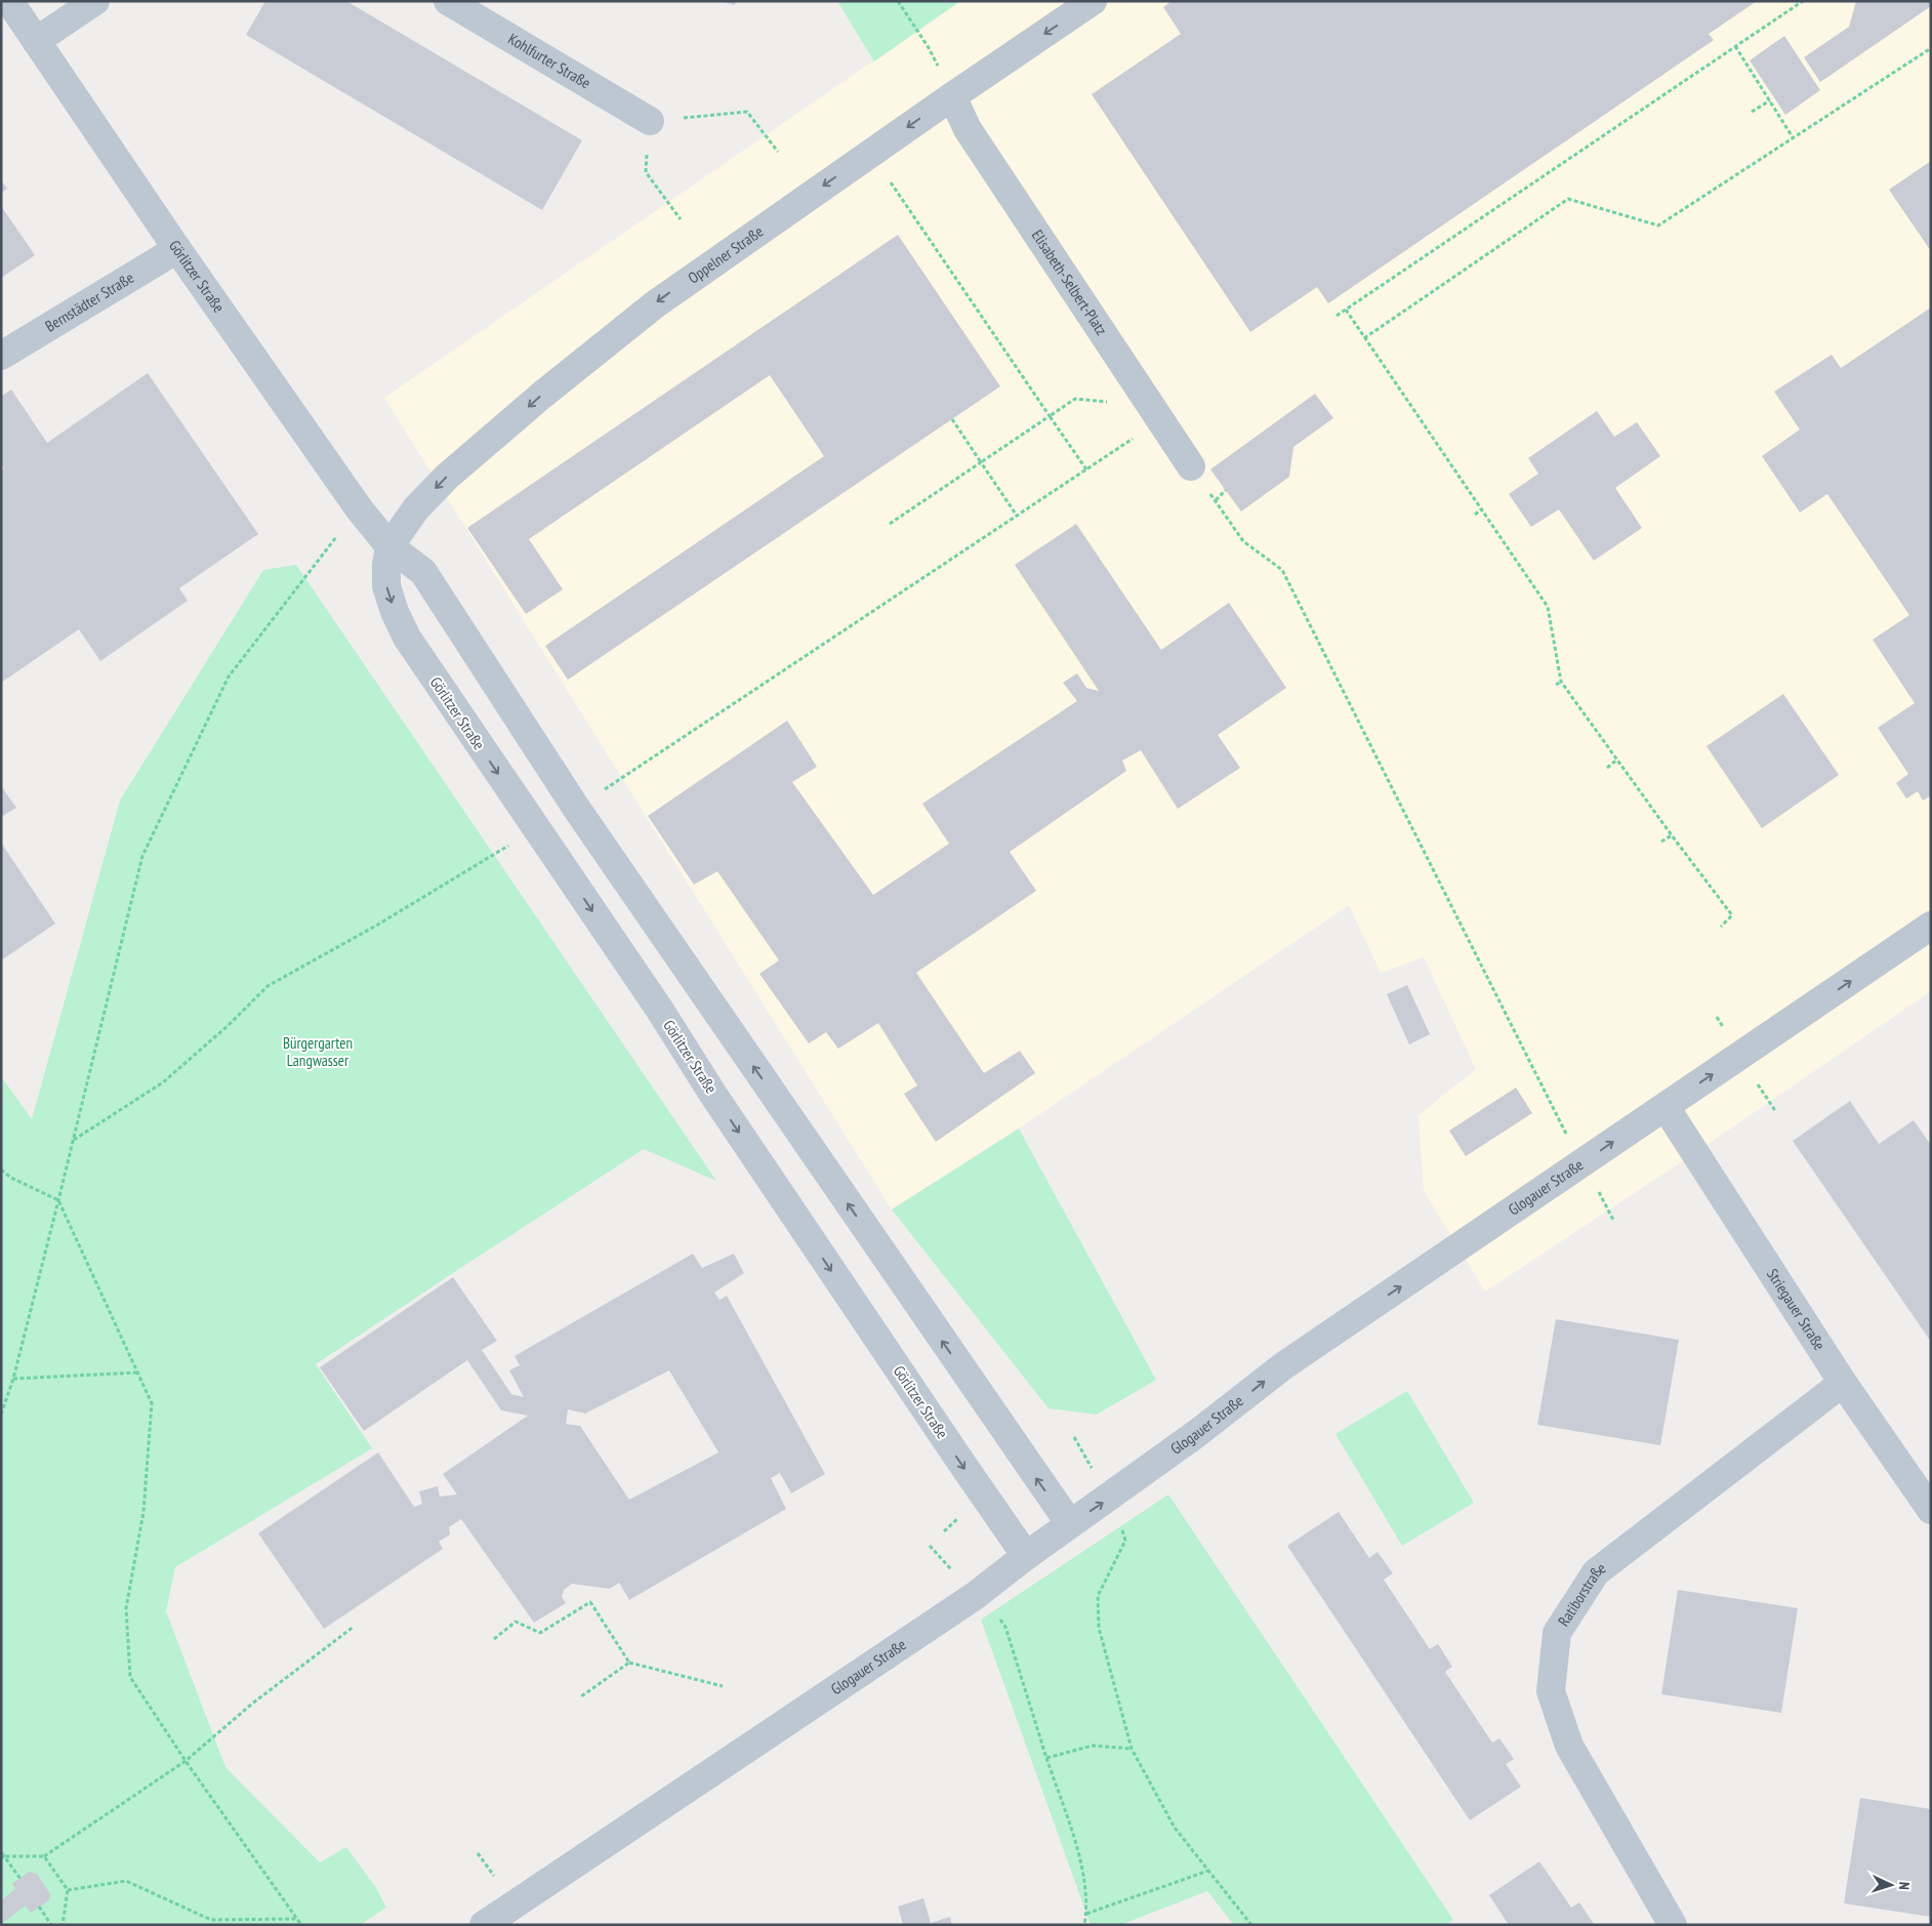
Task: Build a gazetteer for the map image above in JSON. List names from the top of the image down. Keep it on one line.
{"streets":{"street":["Kohlfurter Straße","Oppelner Straße","Görlitzer Straße","Elisabeth-Selbert-Platz","Bernstädter Straße","Glogauer Straße","Striegauer Straße","Ratiborstraße"]},"crossings":[["Oppelner Straße","Görlitzer Straße"],["Oppelner Straße","Elisabeth-Selbert-Platz"],["Görlitzer Straße","Bernstädter Straße"],["Görlitzer Straße","Glogauer Straße"],["Glogauer Straße","Striegauer Straße"],["Striegauer Straße","Ratiborstraße"]],"one_way":["Oppelner Straße","Glogauer Straße"],"parks":["Bürgergarten Langwasser"],"north":"right"}
